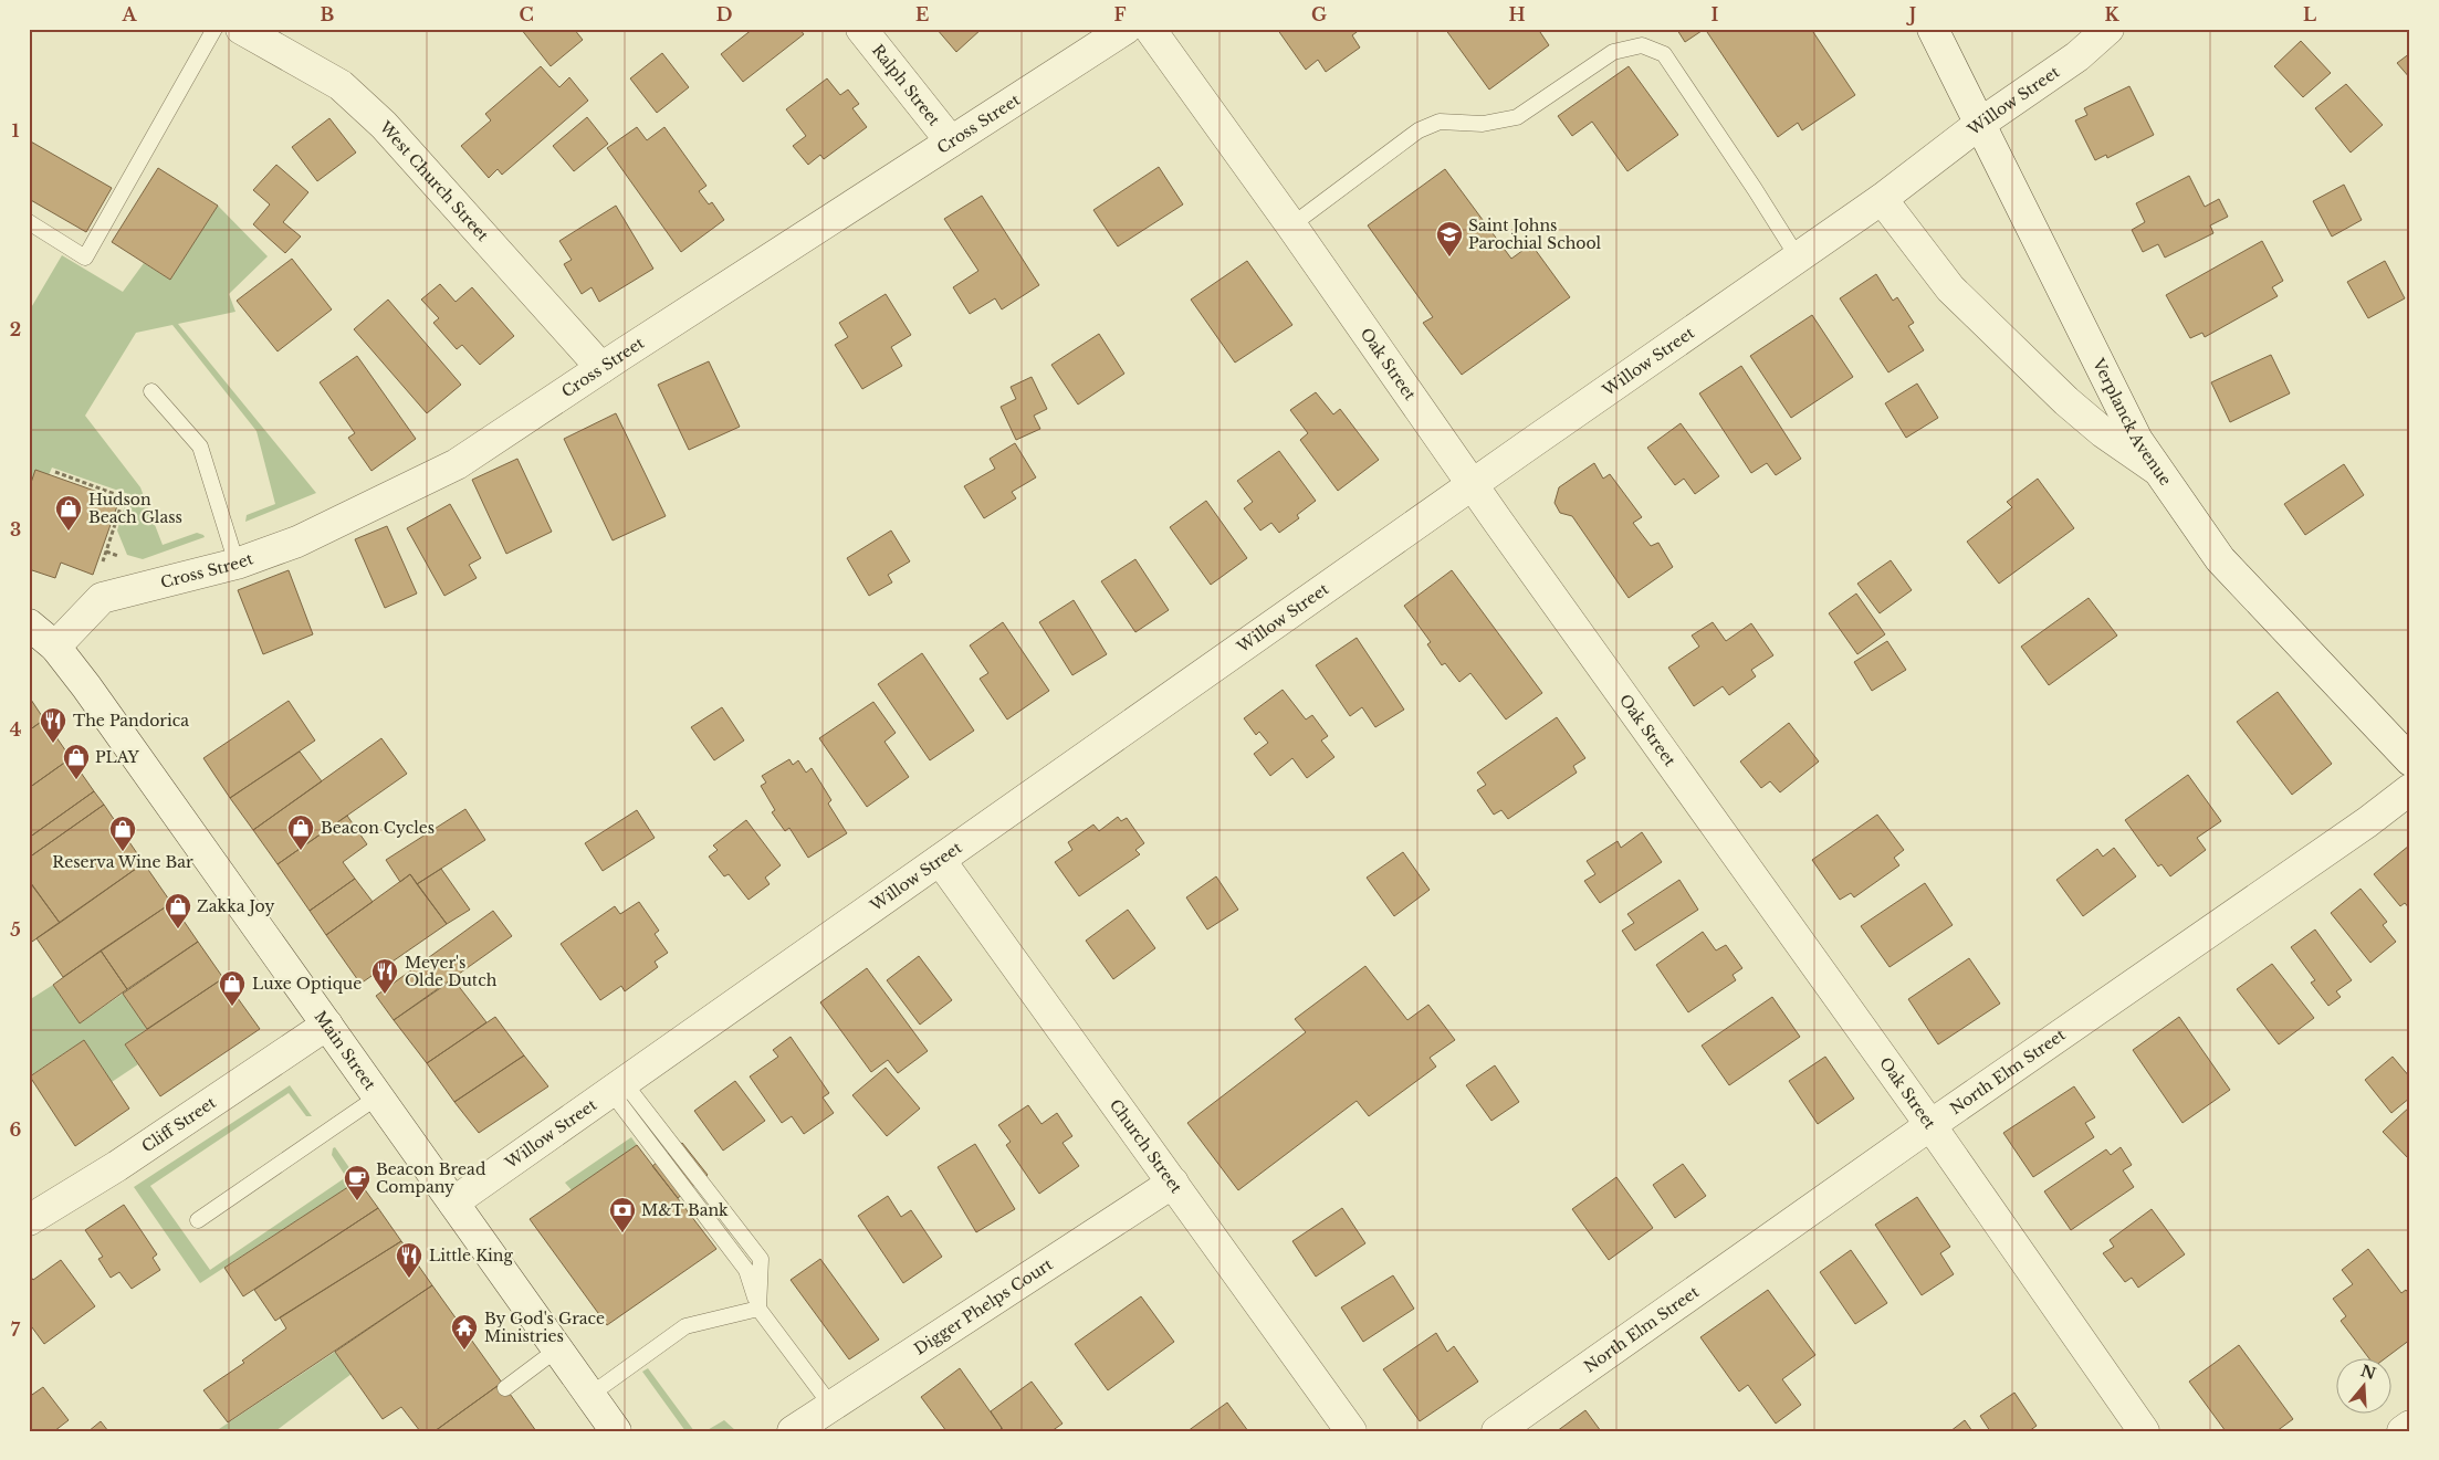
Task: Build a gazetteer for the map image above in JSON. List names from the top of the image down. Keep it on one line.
{"streets":{"street":["Ralph Street","Willow Street","Cross Street","West Church Street","Oak Street","Verplanck Avenue","Main Street","North Elm Street","Cliff Street","Church Street","Digger Phelps Court"]},"crossings":[["Ralph Street","Cross Street"],["Willow Street","Oak Street"],["Willow Street","Verplanck Avenue"],["Willow Street","Main Street"],["Willow Street","Church Street"],["Cross Street","West Church Street"],["Cross Street","Main Street"],["Oak Street","North Elm Street"],["Main Street","Cliff Street"],["Church Street","Digger Phelps Court"]],"places":{"school or university":["Saint Johns Parochial School"],"shop":["Hudson Beach Glass","PLAY","Beacon Cycles","Reserva Wine Bar","Zakka Joy","Luxe Optique"],"restaurant":["The Pandorica","Meyer's Olde Dutch","Little King"],"cafe":["Beacon Bread Company"],"bank":["M&T Bank"],"temple":["By God's Grace Ministries"]},"north":"top","grid":{"columns":["A","B","C","D","E","F","G","H","I","J","K","L"],"rows":["1","2","3","4","5","6","7"]}}
